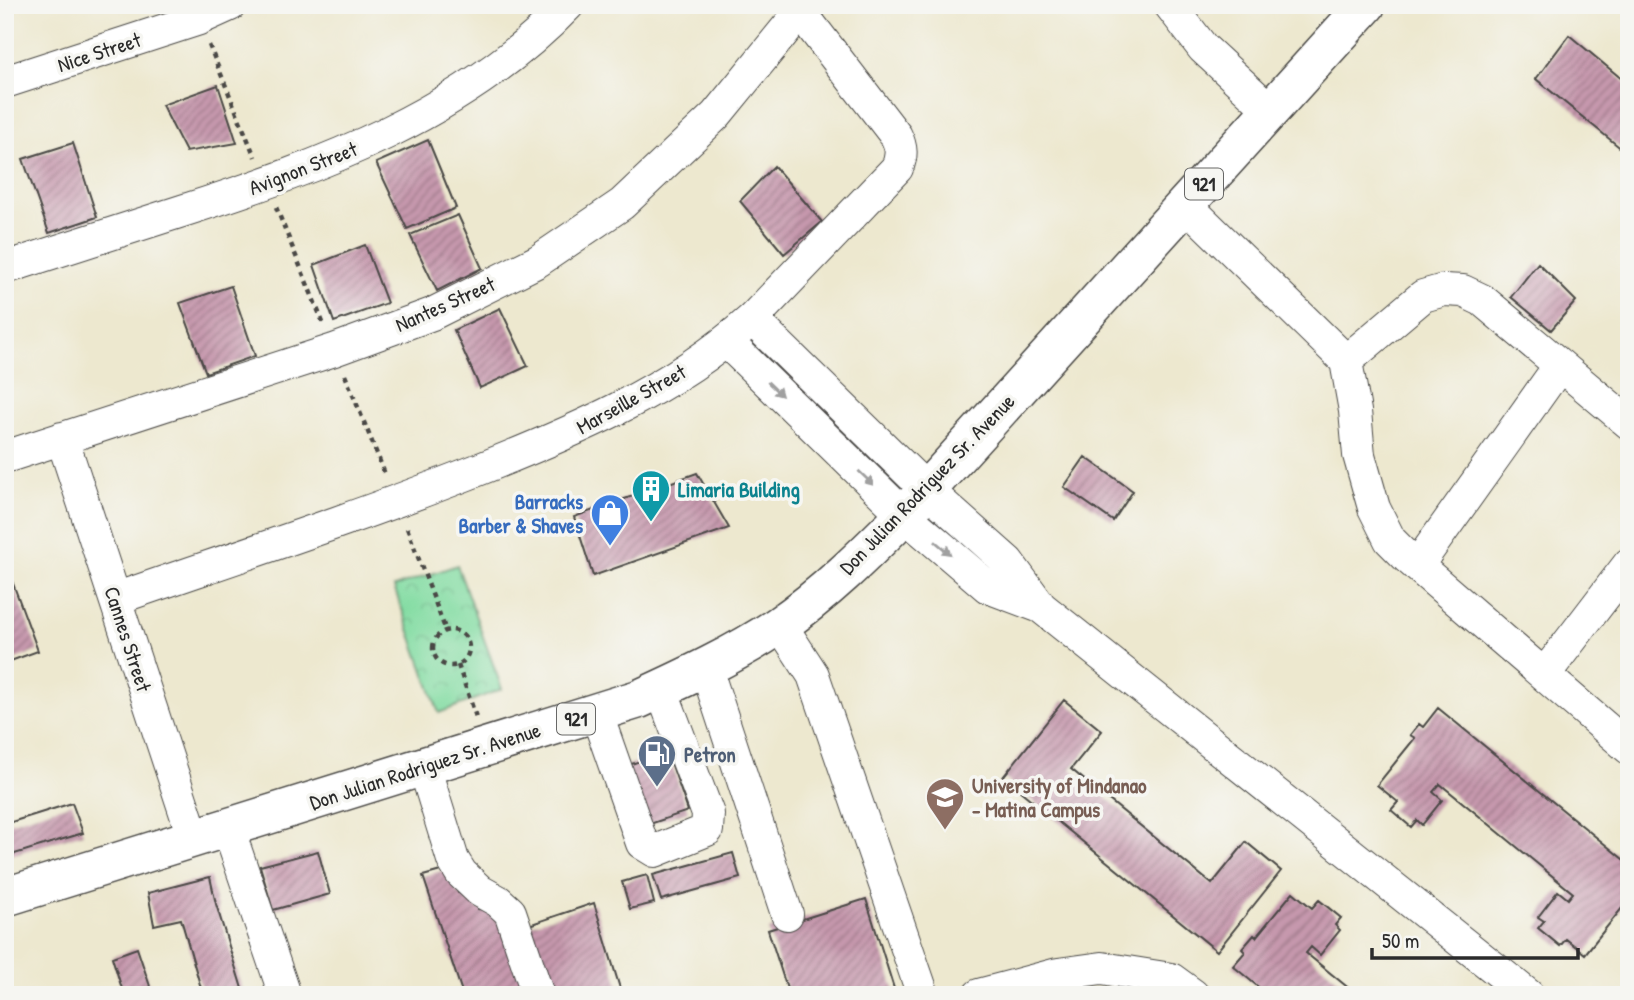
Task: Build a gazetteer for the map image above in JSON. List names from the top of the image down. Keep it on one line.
{"streets":{"main road":["921","Don Julian Rodriguez Sr. Avenue"],"street":["Nice Street","Avignon Street","Nantes Street","Marseille Street","Cannes Street"]},"crossings":[["Nantes Street","Marseille Street"],["Nantes Street","Cannes Street"],["Marseille Street","Cannes Street"],["Don Julian Rodriguez Sr. Avenue","Cannes Street"]],"places":{"building":["Limaria Building"],"shop":["Barracks Barber & Shaves"],"fuel station":["Petron"],"school or university":["University of Mindanao - Matina Campus"]},"scale_bar":"50 m"}
